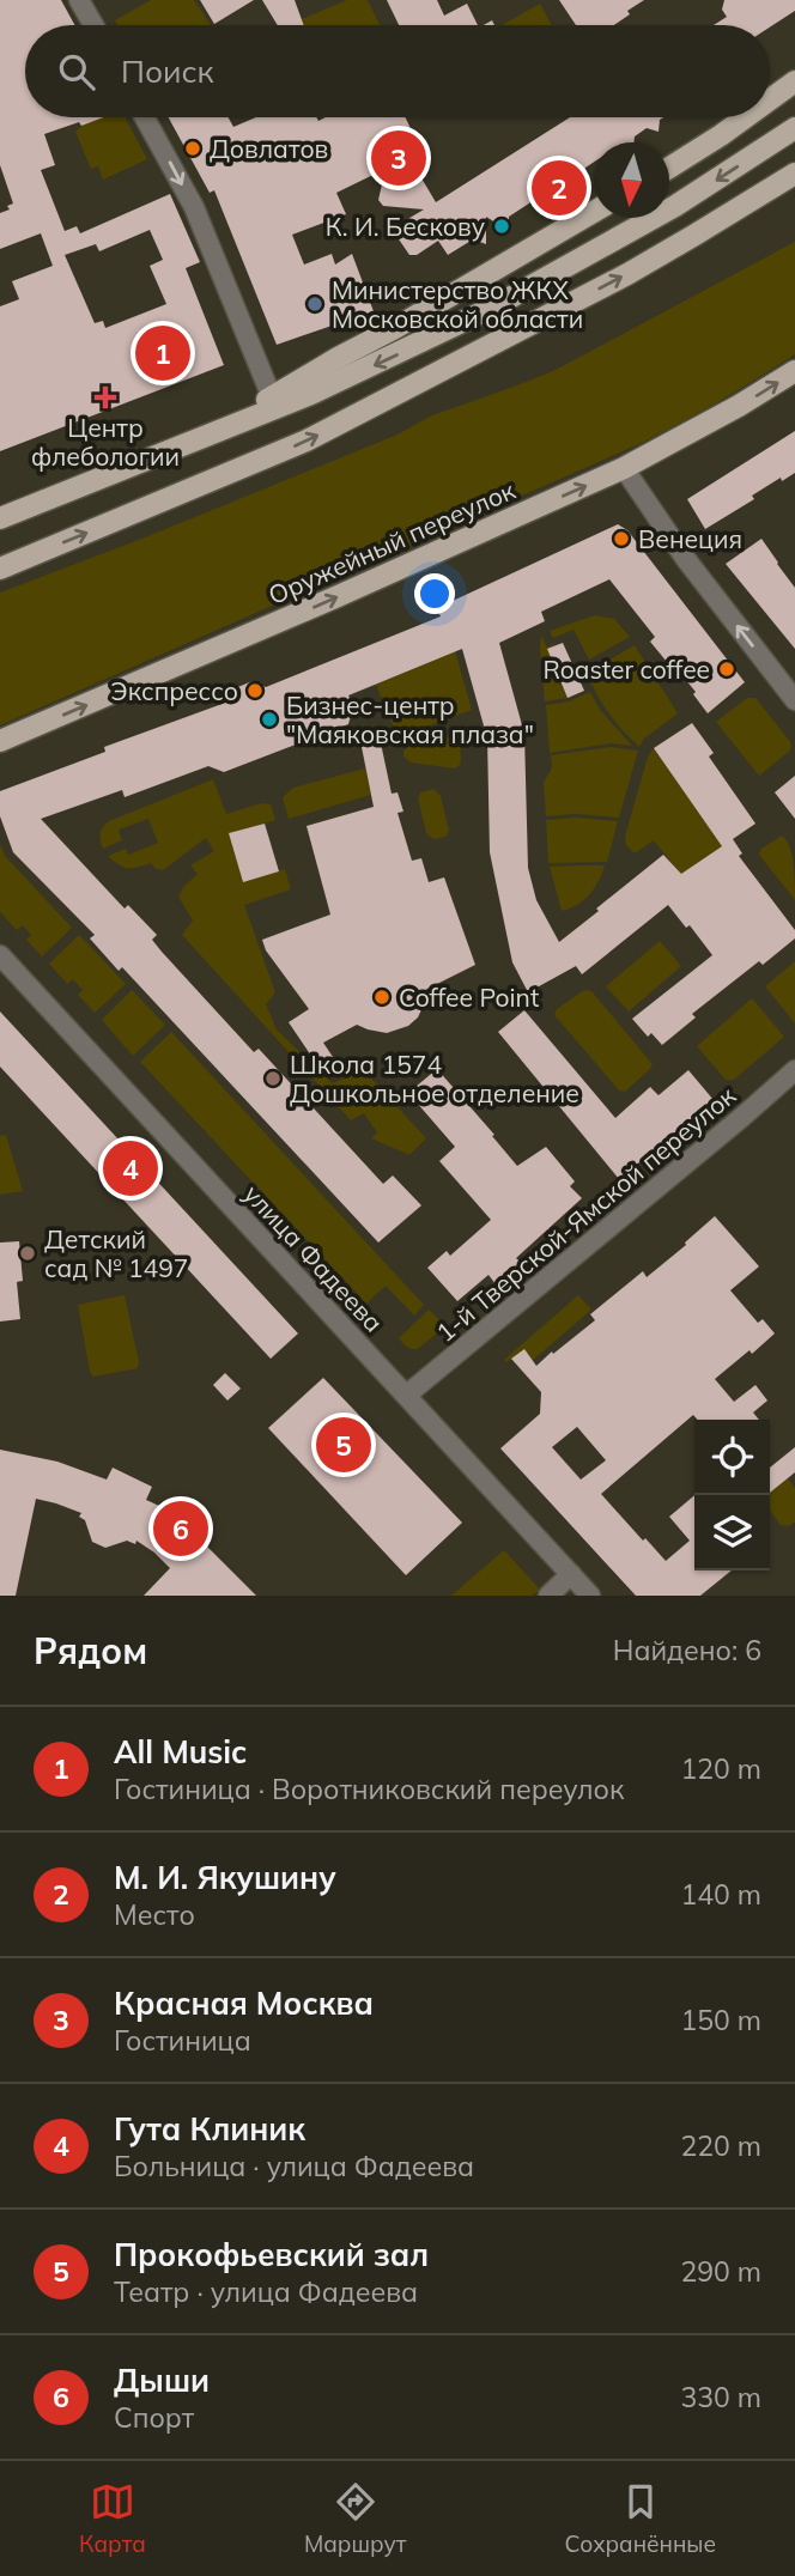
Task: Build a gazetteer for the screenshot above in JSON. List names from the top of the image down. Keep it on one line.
{"streets":{"main road":["Оружейный переулок"],"street":["1-й Тверской-Ямской переулок","улица Фадеева"]},"crossings":[["1-й Тверской-Ямской переулок","улица Фадеева"]],"places":{"other":["Довлатов","К. И. Бескову","Министерство ЖКХ Московской области","Венеция","Roaster coffee","Экспрессо","Бизнес-центр \"Маяковская плаза\"","Coffee Point","Школа 1574 Дошкольное отделение","Детский сад № 1497"],"health":["Центр флебологии"]},"north":"bottom","page":{"search":"Поиск","pins":["3","2","1","4","5","6"],"heading":["Рядом","Найдено: 6"],"list":[{"mark":"1","name":"All Music","note":"Гостиница · Воротниковский переулок","value":"120 m"},{"mark":"2","name":"М. И. Якушину","note":"Место","value":"140 m"},{"mark":"3","name":"Красная Москва","note":"Гостиница","value":"150 m"},{"mark":"4","name":"Гута Клиник","note":"Больница · улица Фадеева","value":"220 m"},{"mark":"5","name":"Прокофьевский зал","note":"Театр · улица Фадеева","value":"290 m"},{"mark":"6","name":"Дыши","note":"Спорт","value":"330 m"}],"nav":["Карта","Маршрут","Сохранённые"]}}
